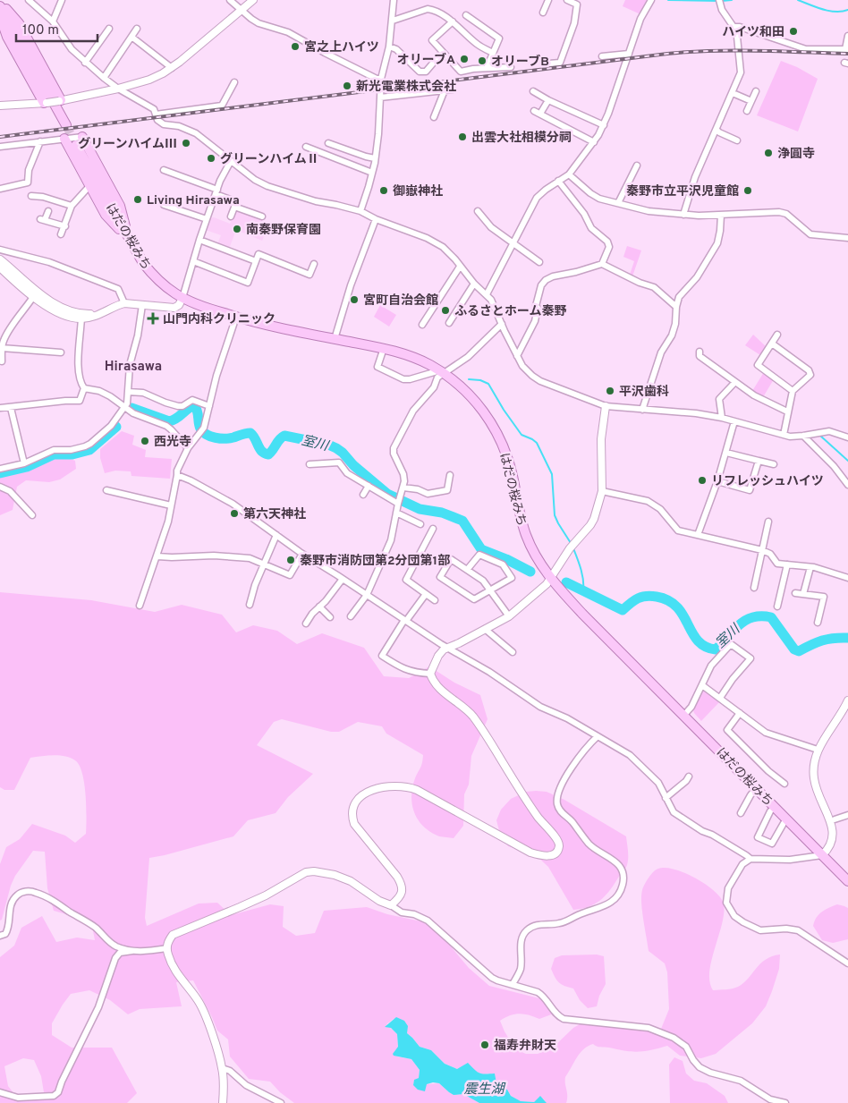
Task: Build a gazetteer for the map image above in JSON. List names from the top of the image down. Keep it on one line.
{"streets":{"main road":["はだの桜みち"]},"districts":["Hirasawa"],"water":["室川","震生湖"],"places":{"other":["ハイツ和田","宮之上ハイツ","オリーブA","オリーブB","新光電業株式会社","出雲大社相模分祠","グリーンハイムⅢ","浄圓寺","グリーンハイムⅡ","御嶽神社","秦野市立平沢児童館","Living Hirasawa","南秦野保育園","宮町自治会館","ふるさとホーム秦野","平沢歯科","西光寺","リフレッシュハイツ","第六天神社","秦野市消防団第2分団第1部","福寿弁財天"],"health":["山門内科クリニック"]},"scale_bar":"100 m"}
